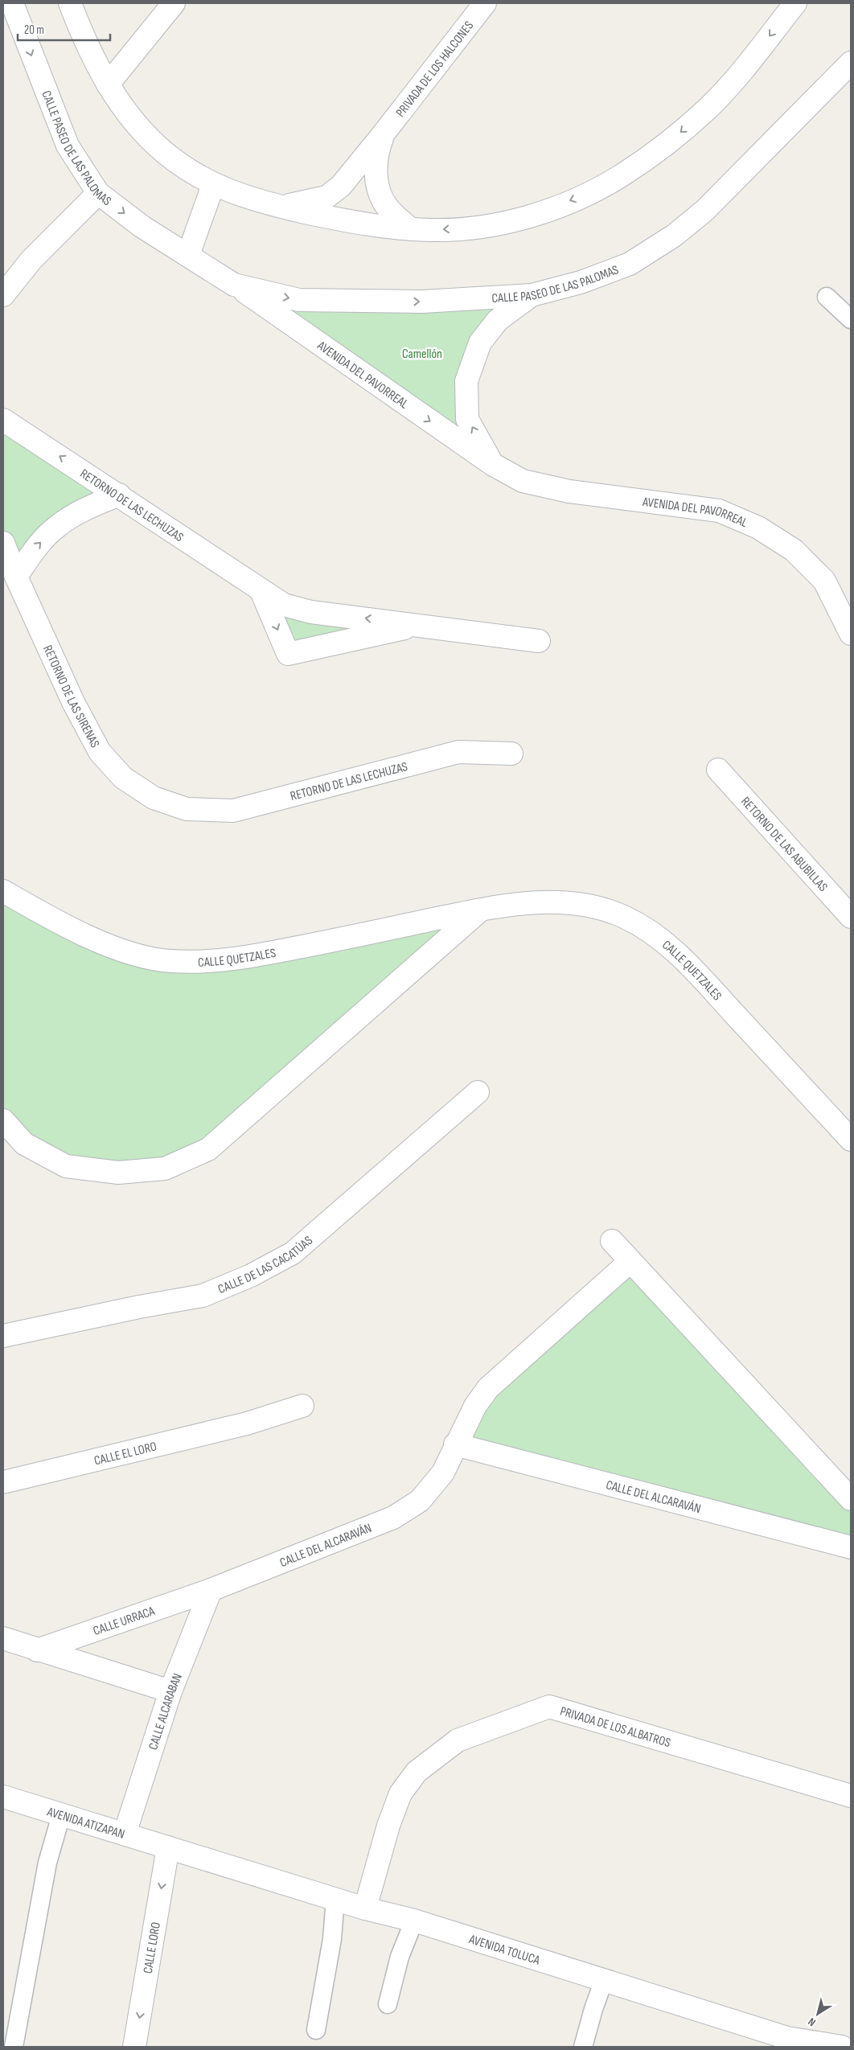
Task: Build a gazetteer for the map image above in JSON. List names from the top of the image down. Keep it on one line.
{"streets":{"street":["PRIVADA DE LOS HALCONES","CALLE PASEO DE LAS PALOMAS","AVENIDA DEL PAVORREAL","RETORNO DE LAS LECHUZAS","RETORNO DE LAS SIRENAS","RETORNO DE LAS ABUBILLAS","CALLE QUETZALES","CALLE DE LAS CACATÚAS","CALLE EL LORO","CALLE DEL ALCARAVÁN","CALLE URRACA","CALLE ALCARABAN","PRIVADA DE LOS ALBATROS","AVENIDA ATIZAPAN","CALLE LORO","AVENIDA TOLUCA"]},"crossings":[["CALLE PASEO DE LAS PALOMAS","AVENIDA DEL PAVORREAL"],["RETORNO DE LAS LECHUZAS","RETORNO DE LAS SIRENAS"],["CALLE DEL ALCARAVÁN","CALLE URRACA"],["CALLE DEL ALCARAVÁN","CALLE ALCARABAN"],["CALLE URRACA","CALLE ALCARABAN"],["CALLE ALCARABAN","AVENIDA ATIZAPAN"],["PRIVADA DE LOS ALBATROS","AVENIDA TOLUCA"],["AVENIDA ATIZAPAN","CALLE LORO"],["AVENIDA ATIZAPAN","AVENIDA TOLUCA"],["CALLE LORO","AVENIDA TOLUCA"]],"one_way":["CALLE LORO"],"parks":["Camellón"],"scale_bar":"20 m","north":"bottom left"}
